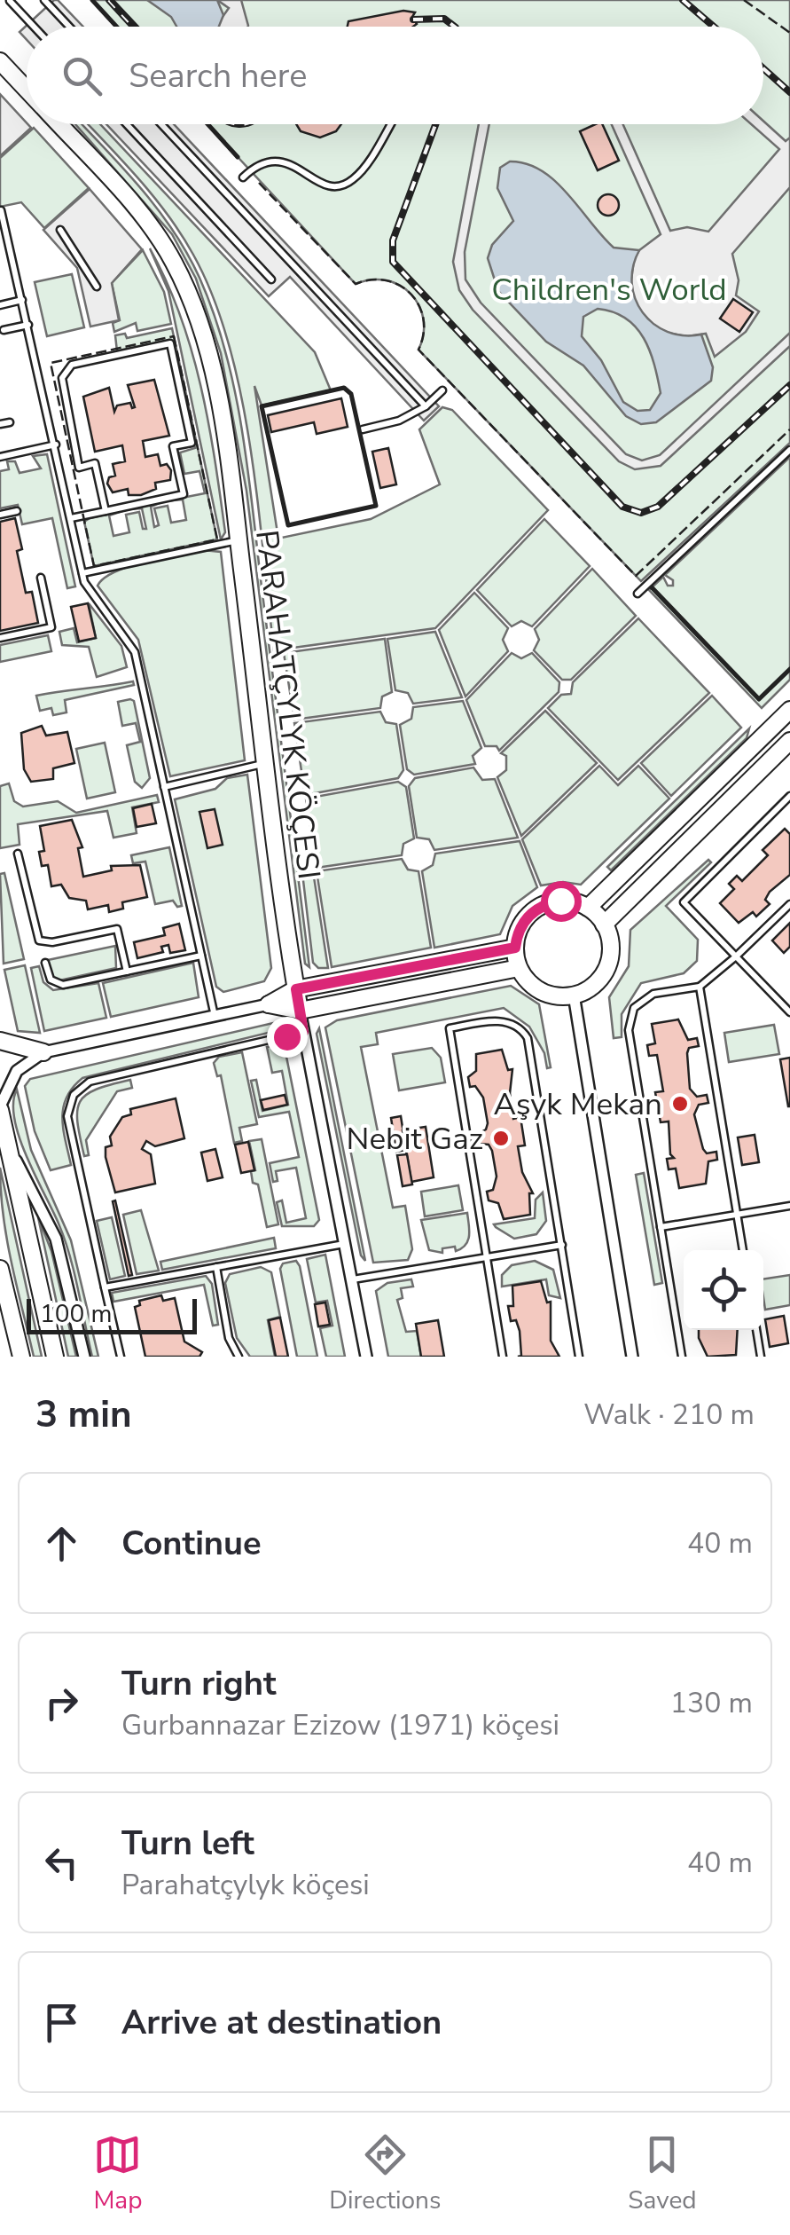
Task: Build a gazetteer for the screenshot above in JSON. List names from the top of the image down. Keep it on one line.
{"streets":{"street":["PARAHATÇYLYK KÖÇESI"]},"parks":["Children's World"],"places":["Aşyk Mekan","Nebit Gaz"],"scale_bar":"100 m","page":{"search":"Search here","scale":"100 m","heading":["3 min","Walk · 210 m"],"list":[["Continue","40 m"],["Turn right","Gurbannazar Ezizow (1971) köçesi","130 m"],["Turn left","Parahatçylyk köçesi","40 m"],"Arrive at destination"],"nav":["Map","Directions","Saved"]}}
